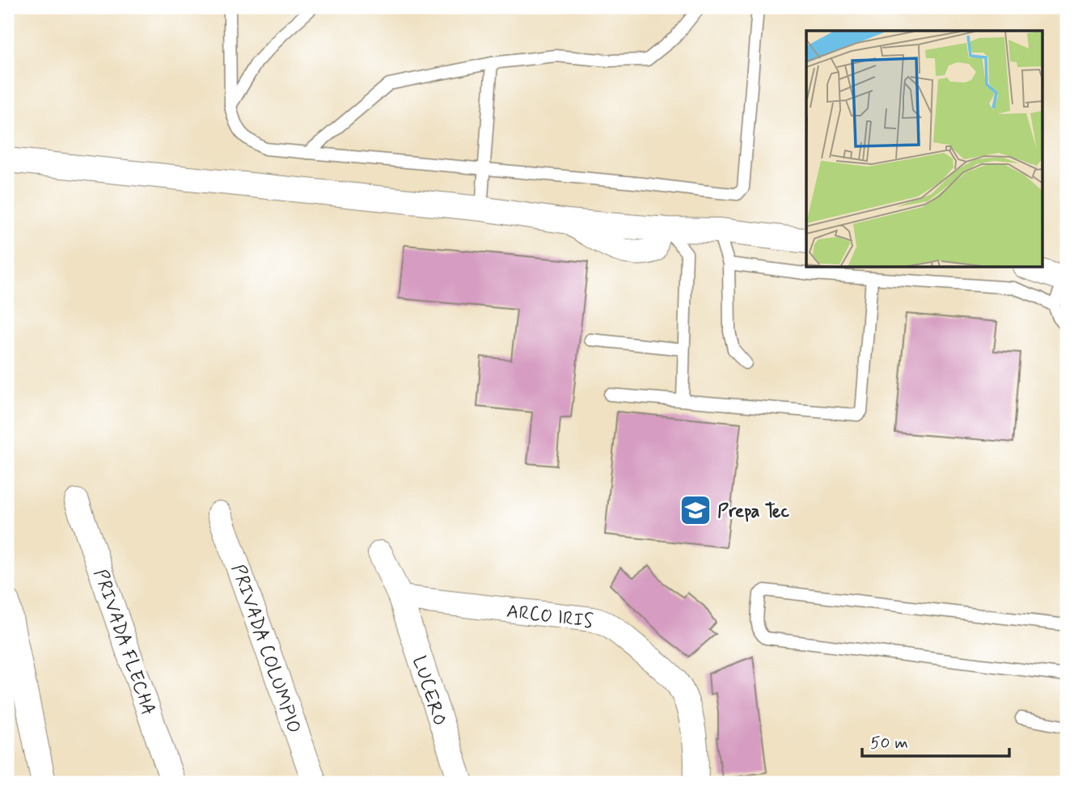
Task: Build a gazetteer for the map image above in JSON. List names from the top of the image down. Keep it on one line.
{"streets":{"street":["ARCO IRIS","PRIVADA FLECHA","PRIVADA COLUMPIO","LUCERO"]},"crossings":[["ARCO IRIS","LUCERO"]],"places":{"school or university":["Prepa Tec"]},"scale_bar":"50 m"}
